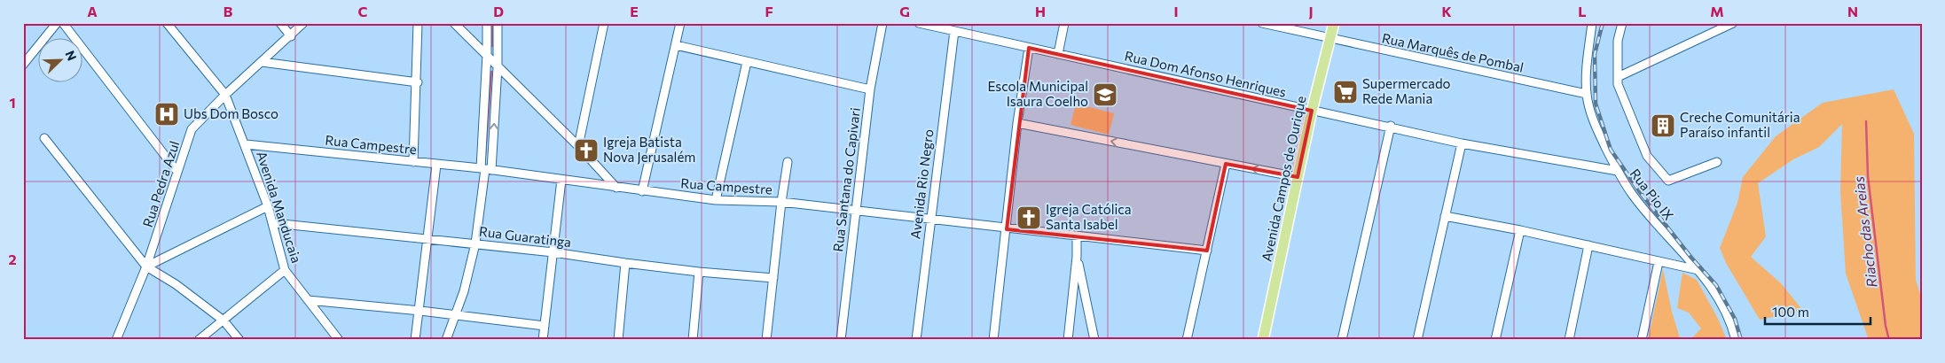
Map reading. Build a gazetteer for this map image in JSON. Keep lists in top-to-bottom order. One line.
{"streets":{"main road":["Avenida Campos de Ourique"],"street":["Rua Marquês de Pombal","Rua Dom Afonso Henriques","Rua Campestre","Rua Santana do Capivari","Rua Pedra Azul","Avenida Rio Negro","Rua Pio IX","Avenida Manducaia","Rua Guaratinga"]},"crossings":[["Rua Marquês de Pombal","Avenida Campos de Ourique"],["Rua Marquês de Pombal","Rua Pio IX"],["Rua Dom Afonso Henriques","Avenida Campos de Ourique"],["Rua Dom Afonso Henriques","Avenida Rio Negro"],["Rua Dom Afonso Henriques","Rua Pio IX"],["Rua Campestre","Rua Santana do Capivari"],["Rua Campestre","Avenida Rio Negro"],["Rua Campestre","Avenida Manducaia"],["Rua Pedra Azul","Avenida Manducaia"],["Avenida Manducaia","Rua Guaratinga"]],"water":["Riacho das Areias"],"places":{"supermarket":["Supermercado Rede Mania"],"school or university":["Escola Municipal Isaura Coelho"],"hospital":["Ubs Dom Bosco"],"building":["Creche Comunitária Paraíso infantil"],"church":["Igreja Batista Nova Jerusalém","Igreja Católica Santa Isabel"]},"scale_bar":"100 m","north":"top right","grid":{"columns":["A","B","C","D","E","F","G","H","I","J","K","L","M","N"],"rows":["1","2"]}}
